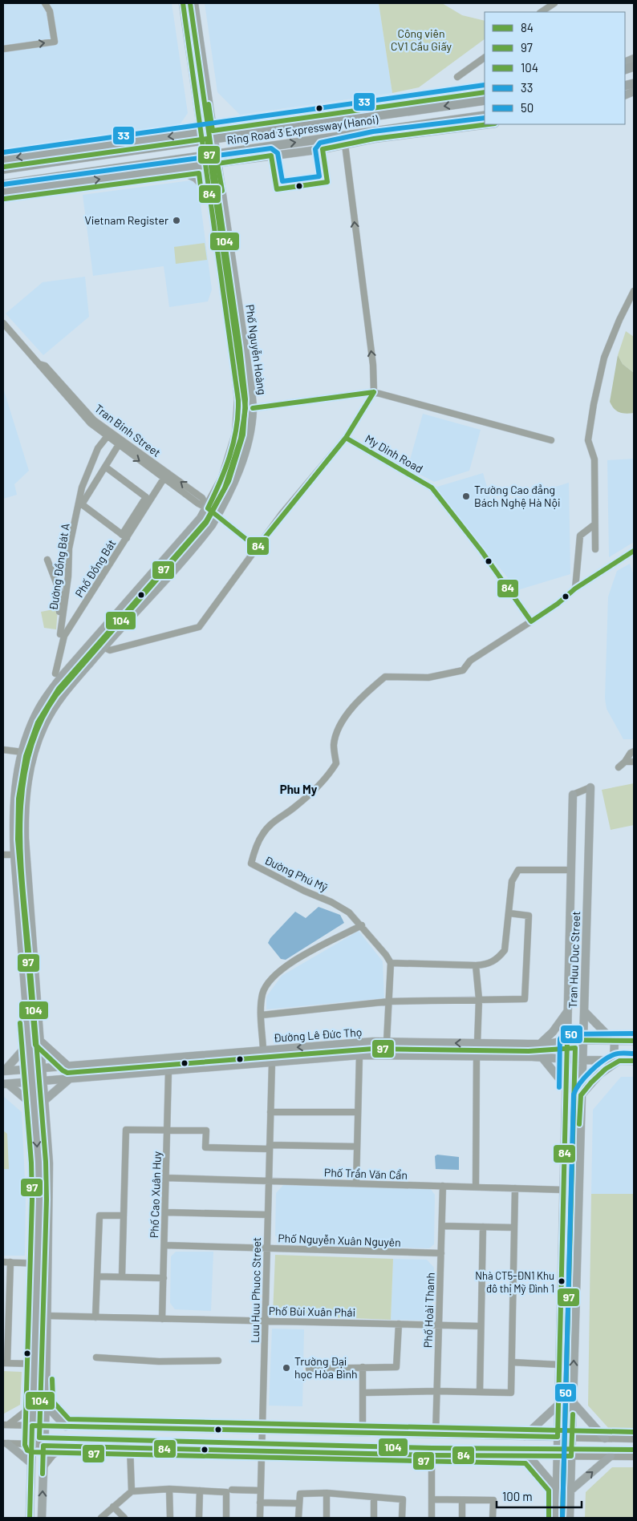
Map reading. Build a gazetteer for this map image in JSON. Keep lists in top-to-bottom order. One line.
{"streets":{"highway":["Ring Road 3 Expressway (Hanoi)"],"main road":["Phố Nguyễn Hoàng","Tran Huu Duc Street","Đường Lê Đức Thọ"],"street":["Tran Binh Street","My Dinh Road","Đường Đồng Bát A","Phố Đồng Bát","Đường Phú Mỹ","Phố Trần Văn Cẩn","Phố Cao Xuân Huy","Phố Nguyễn Xuân Nguyên","Luu Huu Phuoc Street","Phố Hoài Thanh","Phố Bùi Xuân Phái"]},"crossings":[["Phố Nguyễn Hoàng","Tran Binh Street"],["Phố Nguyễn Hoàng","Đường Lê Đức Thọ"],["Phố Nguyễn Hoàng","Phố Bùi Xuân Phái"],["Tran Binh Street","Đường Đồng Bát A"],["Tran Binh Street","Phố Đồng Bát"],["My Dinh Road","Đường Phú Mỹ"],["Tran Huu Duc Street","Đường Lê Đức Thọ"],["Tran Huu Duc Street","Phố Trần Văn Cẩn"],["Đường Lê Đức Thọ","Phố Cao Xuân Huy"],["Đường Lê Đức Thọ","Luu Huu Phuoc Street"],["Phố Trần Văn Cẩn","Phố Cao Xuân Huy"],["Phố Trần Văn Cẩn","Luu Huu Phuoc Street"],["Phố Trần Văn Cẩn","Phố Hoài Thanh"],["Phố Cao Xuân Huy","Phố Nguyễn Xuân Nguyên"],["Phố Cao Xuân Huy","Phố Bùi Xuân Phái"],["Phố Nguyễn Xuân Nguyên","Luu Huu Phuoc Street"],["Phố Nguyễn Xuân Nguyên","Phố Hoài Thanh"],["Luu Huu Phuoc Street","Phố Bùi Xuân Phái"],["Phố Hoài Thanh","Phố Bùi Xuân Phái"]],"districts":["Phu My"],"parks":["Công viên CV1 Cầu Giấy"],"places":["Vietnam Register","Trường Cao đẳng Bách Nghệ Hà Nội","Nhà CT5-ĐN1 Khu đô thị Mỹ Đình 1","Trường Đại học Hòa Bình"],"lines":["transit line 84","transit line 104","transit line 33","transit line 97","transit line 50"],"legend":["84","97","104","33","50"],"scale_bar":"100 m"}
